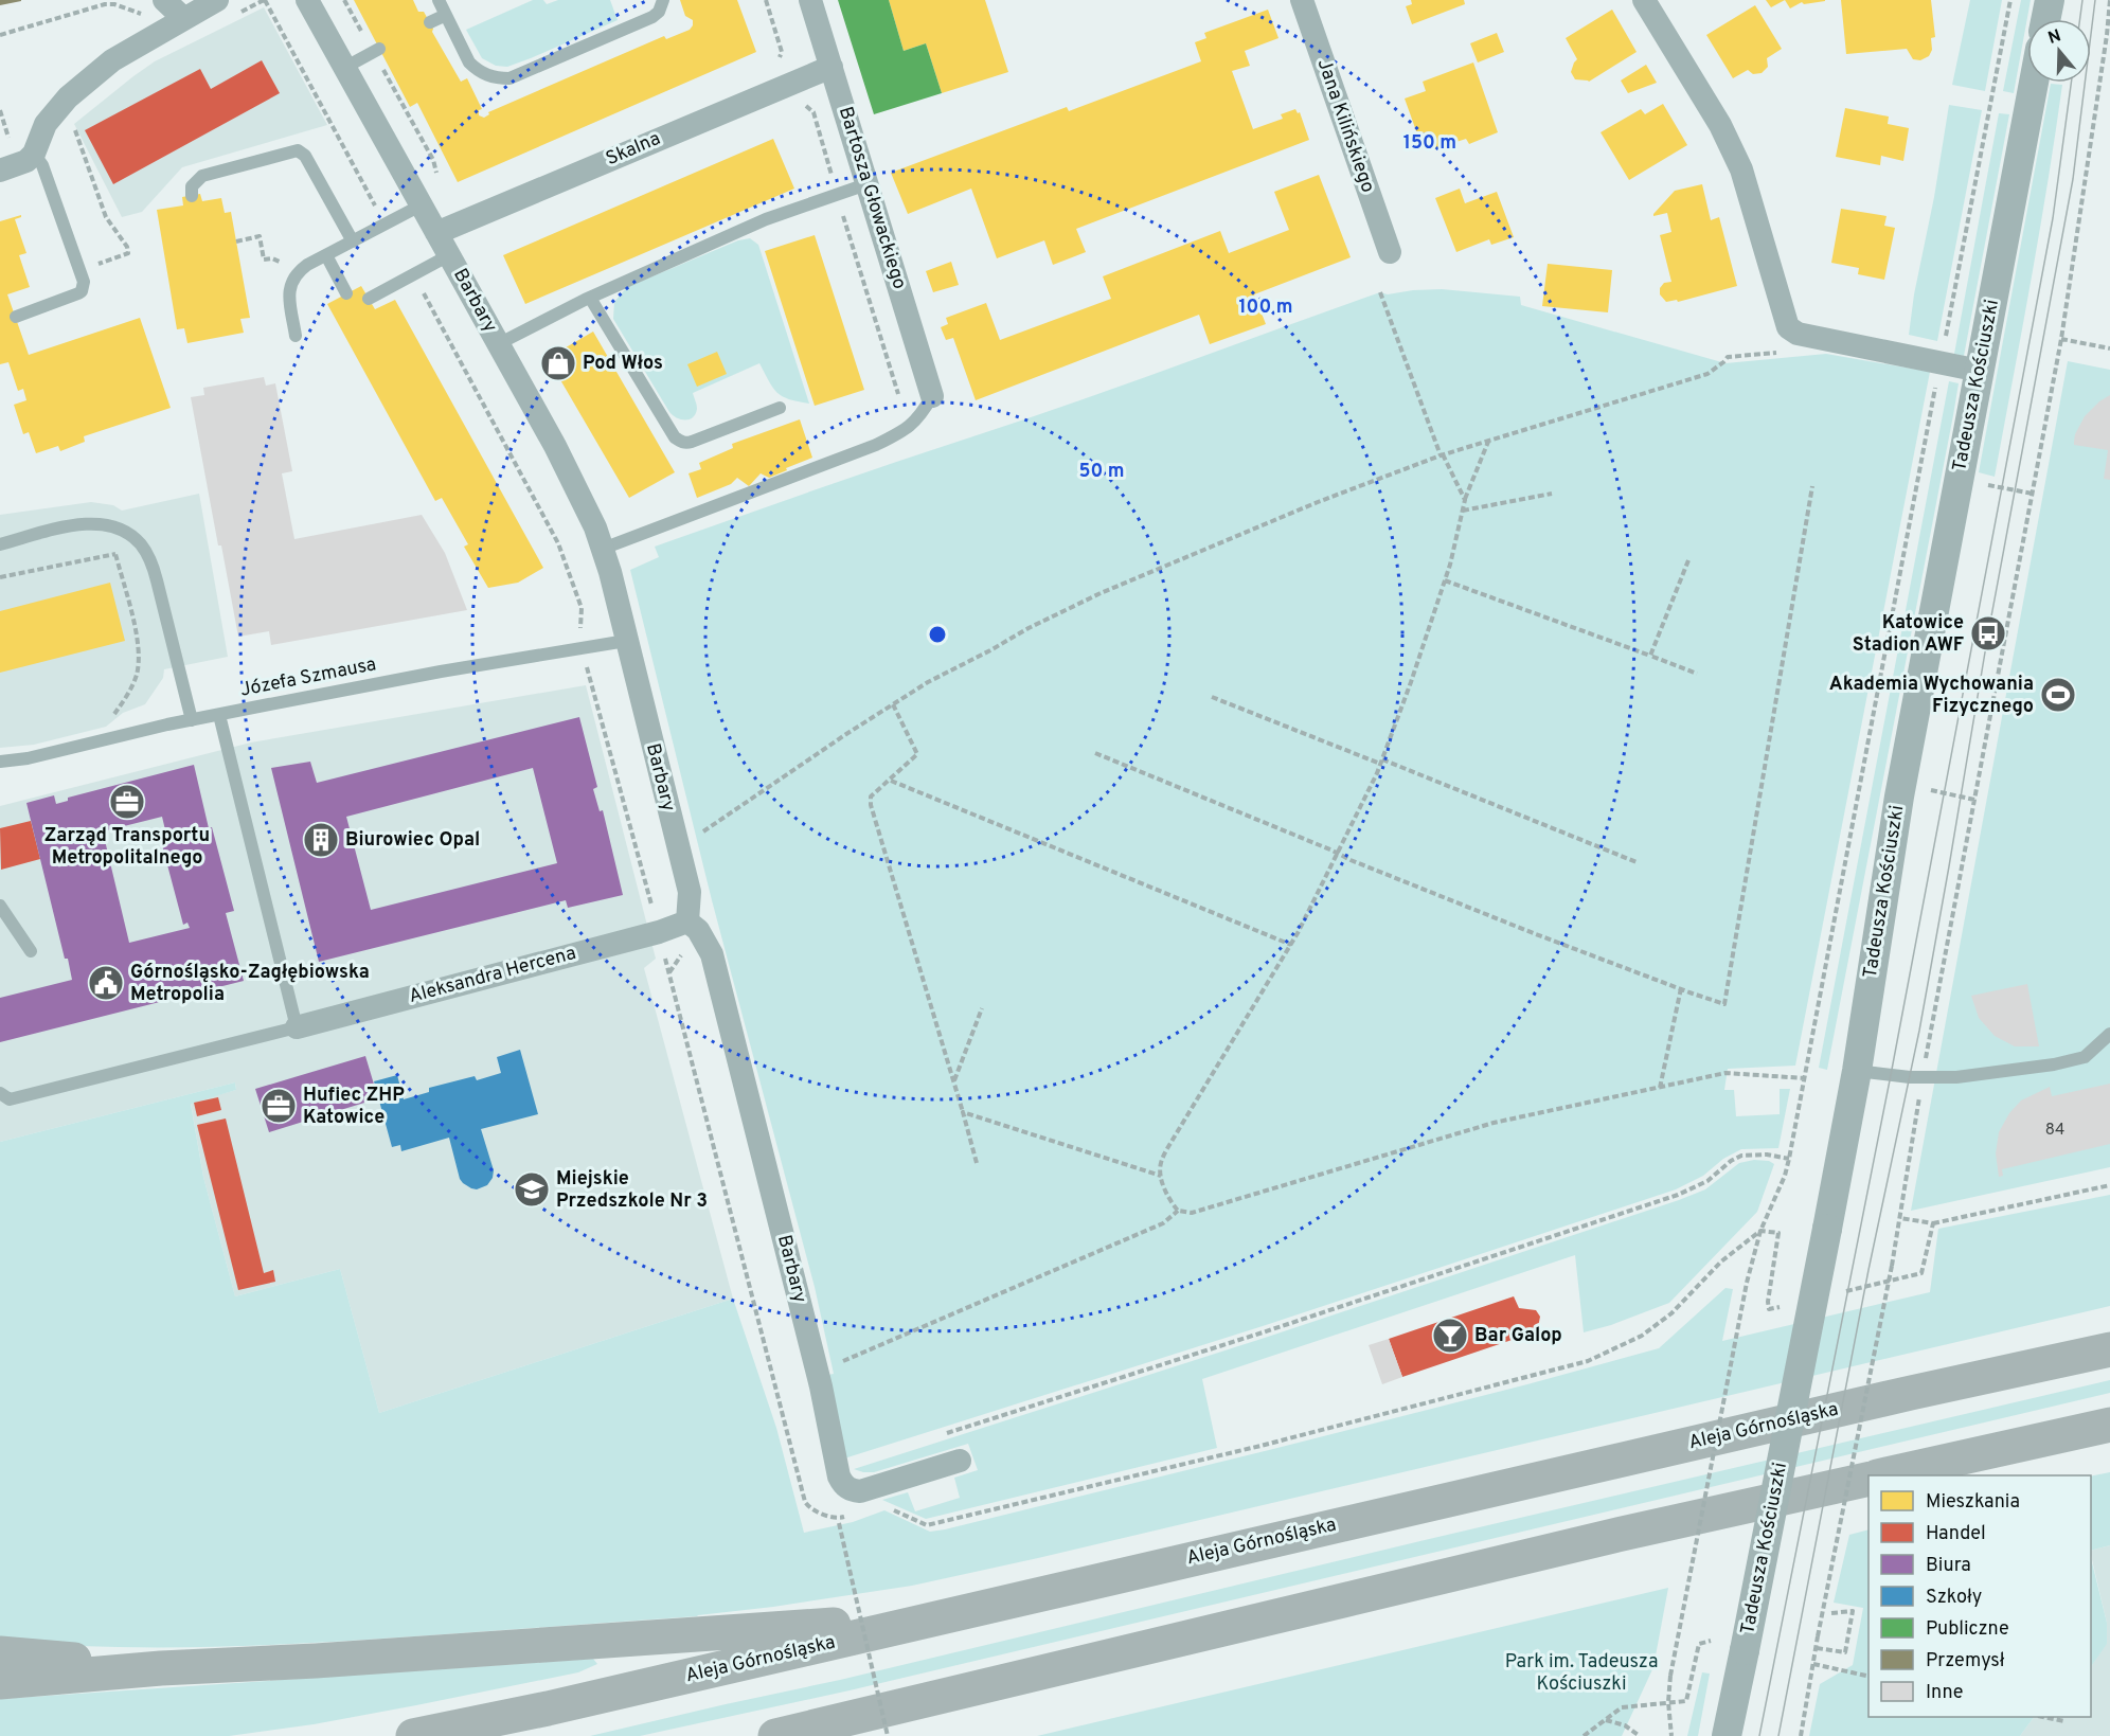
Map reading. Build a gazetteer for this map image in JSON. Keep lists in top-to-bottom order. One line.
{"streets":{"highway":["Aleja Górnośląska"],"street":["Jana Kilińskiego","Skalna","Bartosza Głowackiego","Barbary","Tadeusza Kościuszki","Aleksandra Hercena"],"lane":["Józefa Szmausa"]},"crossings":[["Skalna","Bartosza Głowackiego"],["Skalna","Barbary"],["Barbary","Józefa Szmausa"],["Barbary","Aleksandra Hercena"]],"parks":["Park im. Tadeusza Kościuszki"],"places":{"shop":["Pod Włos"],"bus stop":["Katowice Stadion AWF"],"sports":["Akademia Wychowania Fizycznego"],"office":["Zarząd Transportu Metropolitalnego","Hufiec ZHP Katowice"],"building":["Biurowiec Opal"],"public building":["Górnośląsko-Zagłębiowska Metropolia"],"school or university":["Miejskie Przedszkole Nr 3"],"bar":["Bar Galop"]},"house_numbers":["84"],"legend":["Mieszkania","Handel","Biura","Szkoły","Publiczne","Przemysł","Inne"],"north":"top","rings":["150 m","100 m","50 m"]}
